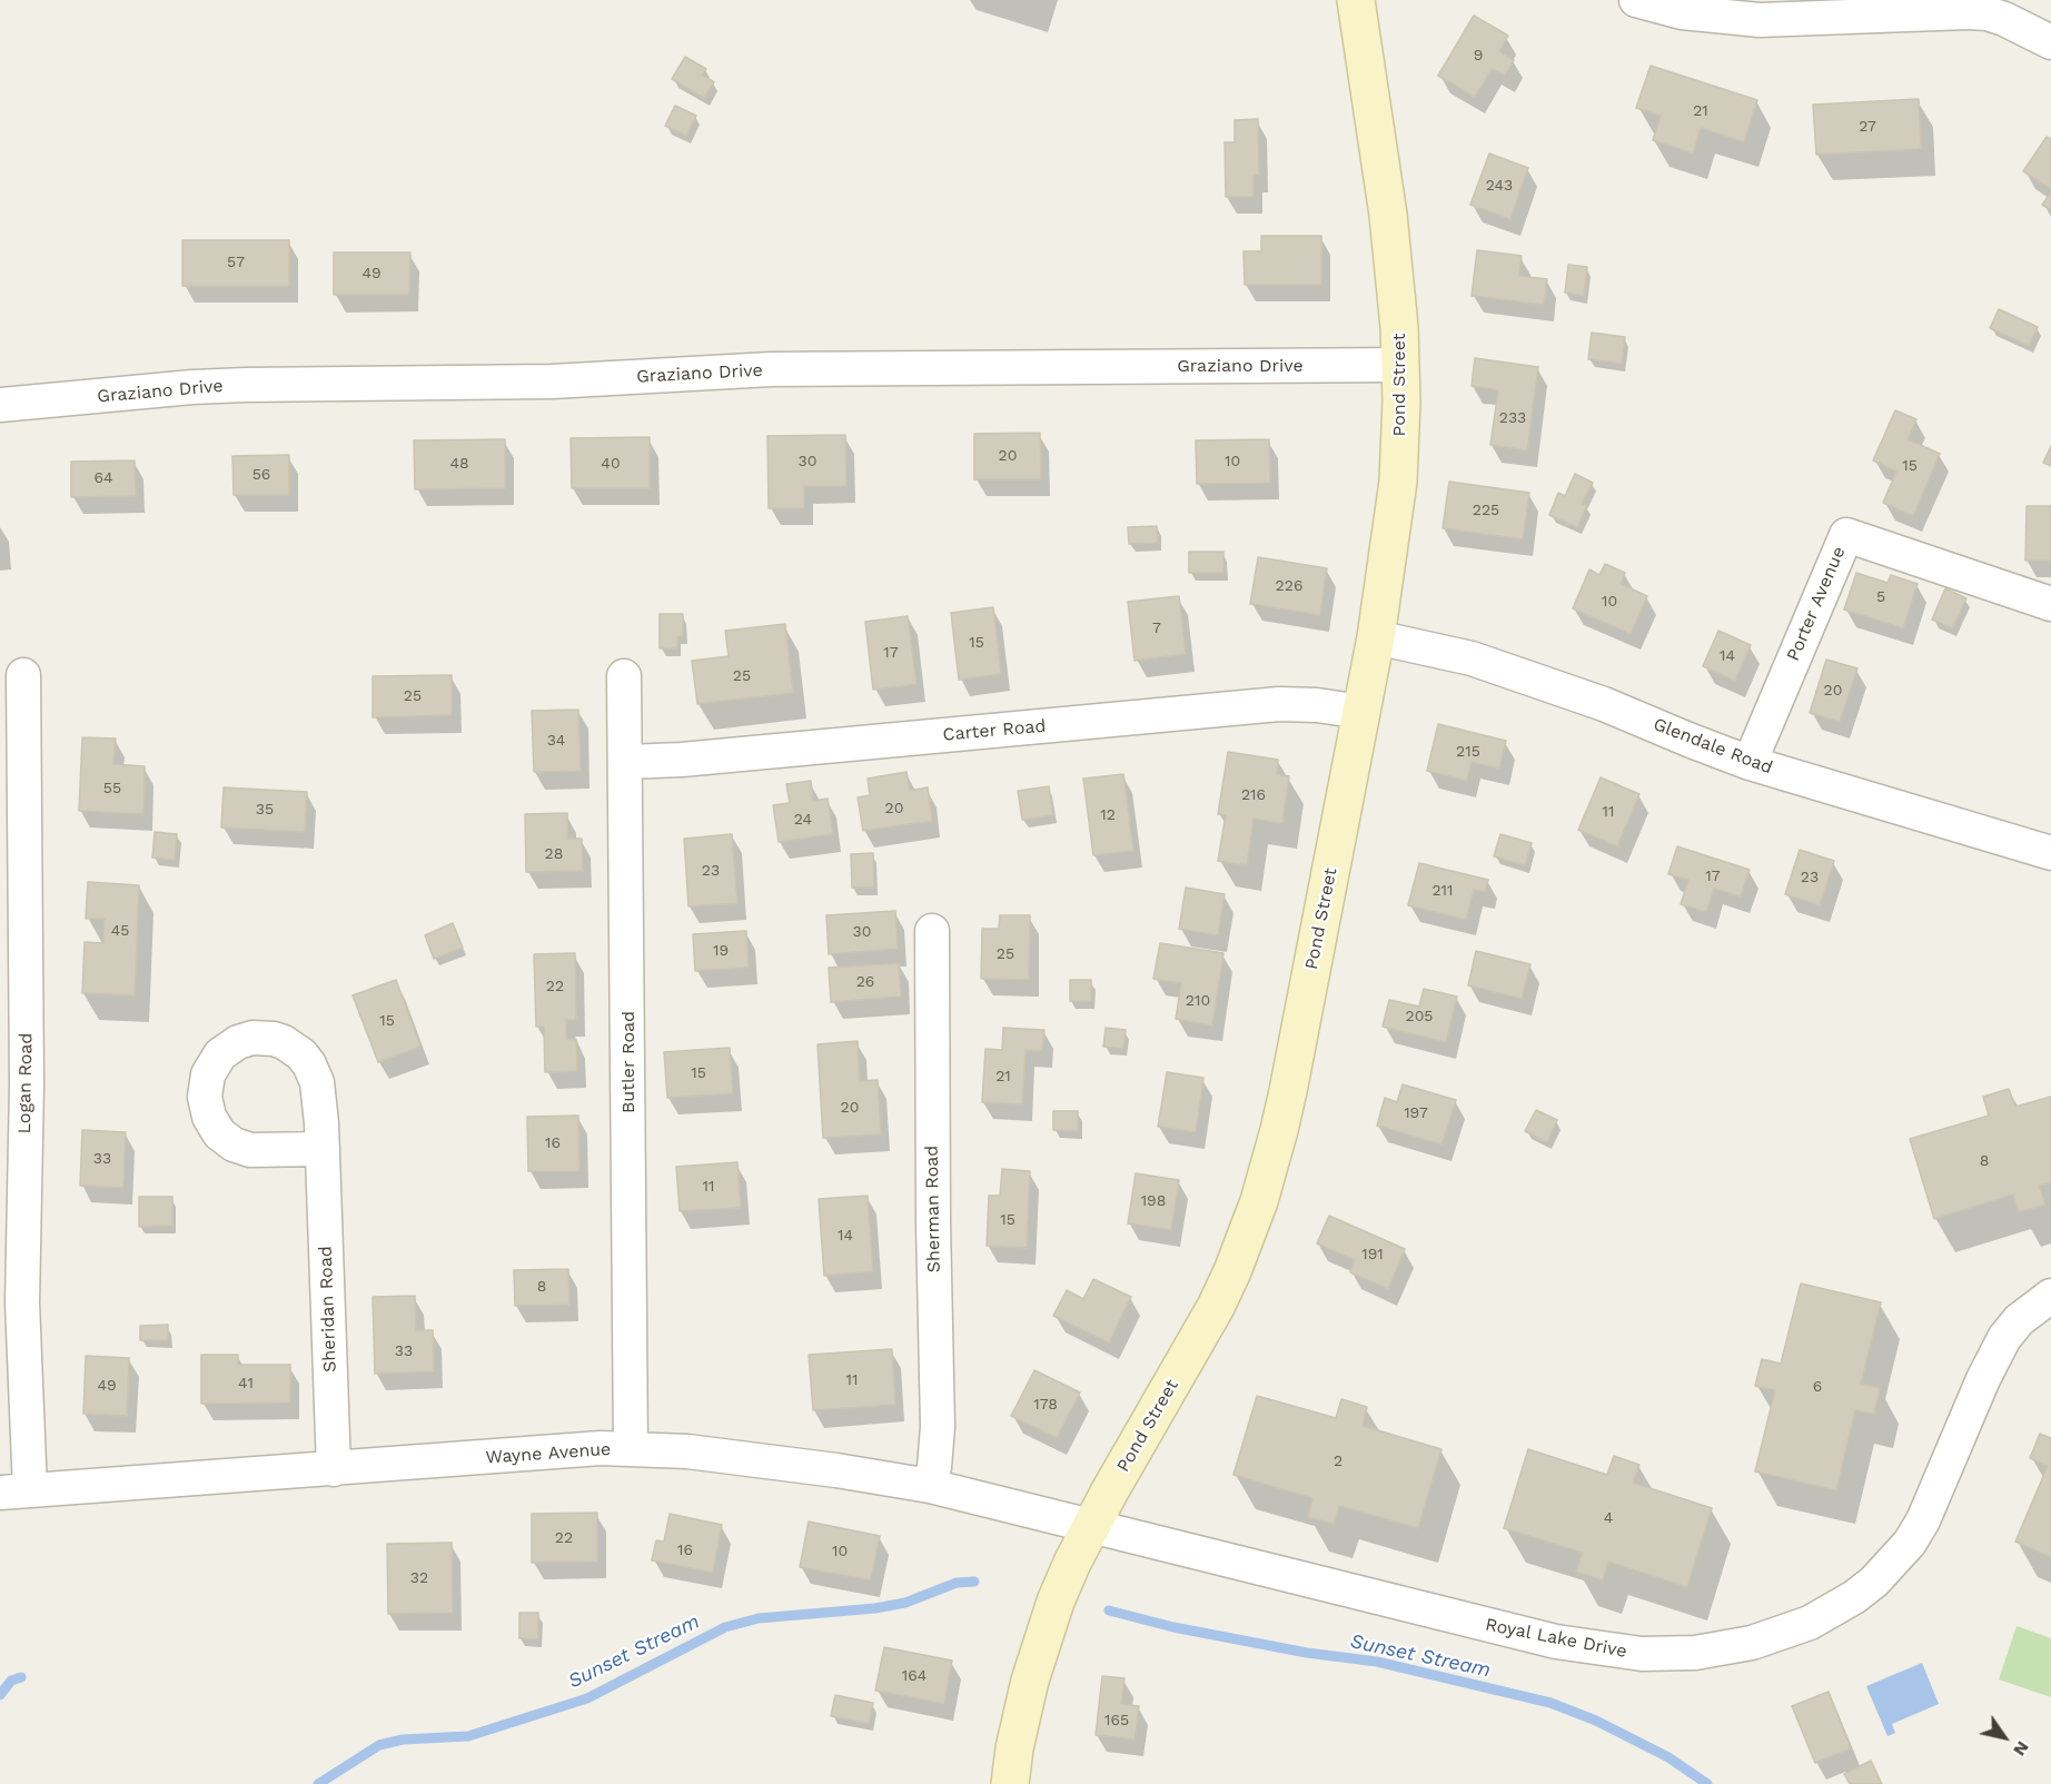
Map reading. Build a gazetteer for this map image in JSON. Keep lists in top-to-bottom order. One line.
{"streets":{"main road":["Pond Street"],"street":["Graziano Drive","Porter Avenue","Carter Road","Glendale Road","Butler Road","Logan Road","Sherman Road","Sheridan Road","Wayne Avenue","Royal Lake Drive"]},"crossings":[["Graziano Drive","Pond Street"],["Pond Street","Carter Road"],["Pond Street","Glendale Road"],["Pond Street","Wayne Avenue"],["Pond Street","Royal Lake Drive"],["Porter Avenue","Glendale Road"],["Carter Road","Butler Road"],["Butler Road","Wayne Avenue"],["Logan Road","Wayne Avenue"],["Sherman Road","Wayne Avenue"],["Sheridan Road","Wayne Avenue"],["Wayne Avenue","Royal Lake Drive"]],"water":["Sunset Stream"],"house_numbers":["9","21","27","243","57","49","233","20","30","10","48","40","15","56","64","225","226","5","10","7","15","17","14","25","20","25","34","215","55","216","20","35","11","12","24","28","23","17","23","211","45","30","19","25","26","22","210","205","15","15","21","20","197","16","33","8","11","198","15","14","191","8","33","11","41","49","6","178","2","4","22","16","10","32","164","165"],"north":"bottom right"}
